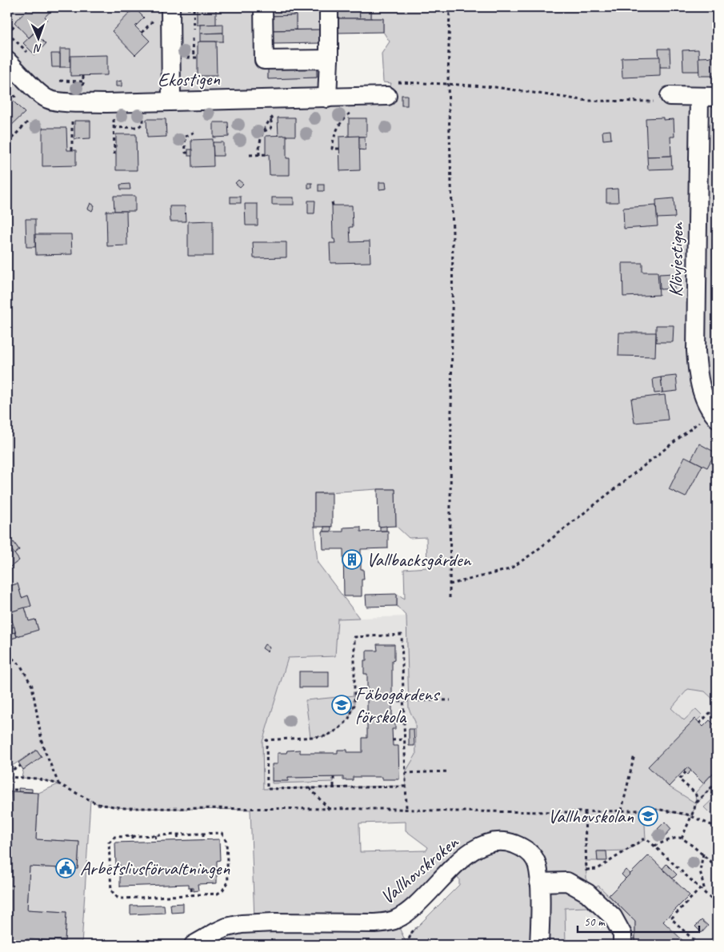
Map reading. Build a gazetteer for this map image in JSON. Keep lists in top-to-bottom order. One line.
{"streets":{"street":["Ekostigen","Klövjestigen","Vallhovskroken"]},"places":{"building":["Vallbacksgården"],"school or university":["Fäbogårdens förskola","Vallhovskolan"],"public building":["Arbetslivsförvaltningen"]},"scale_bar":"50 m","north":"bottom"}
